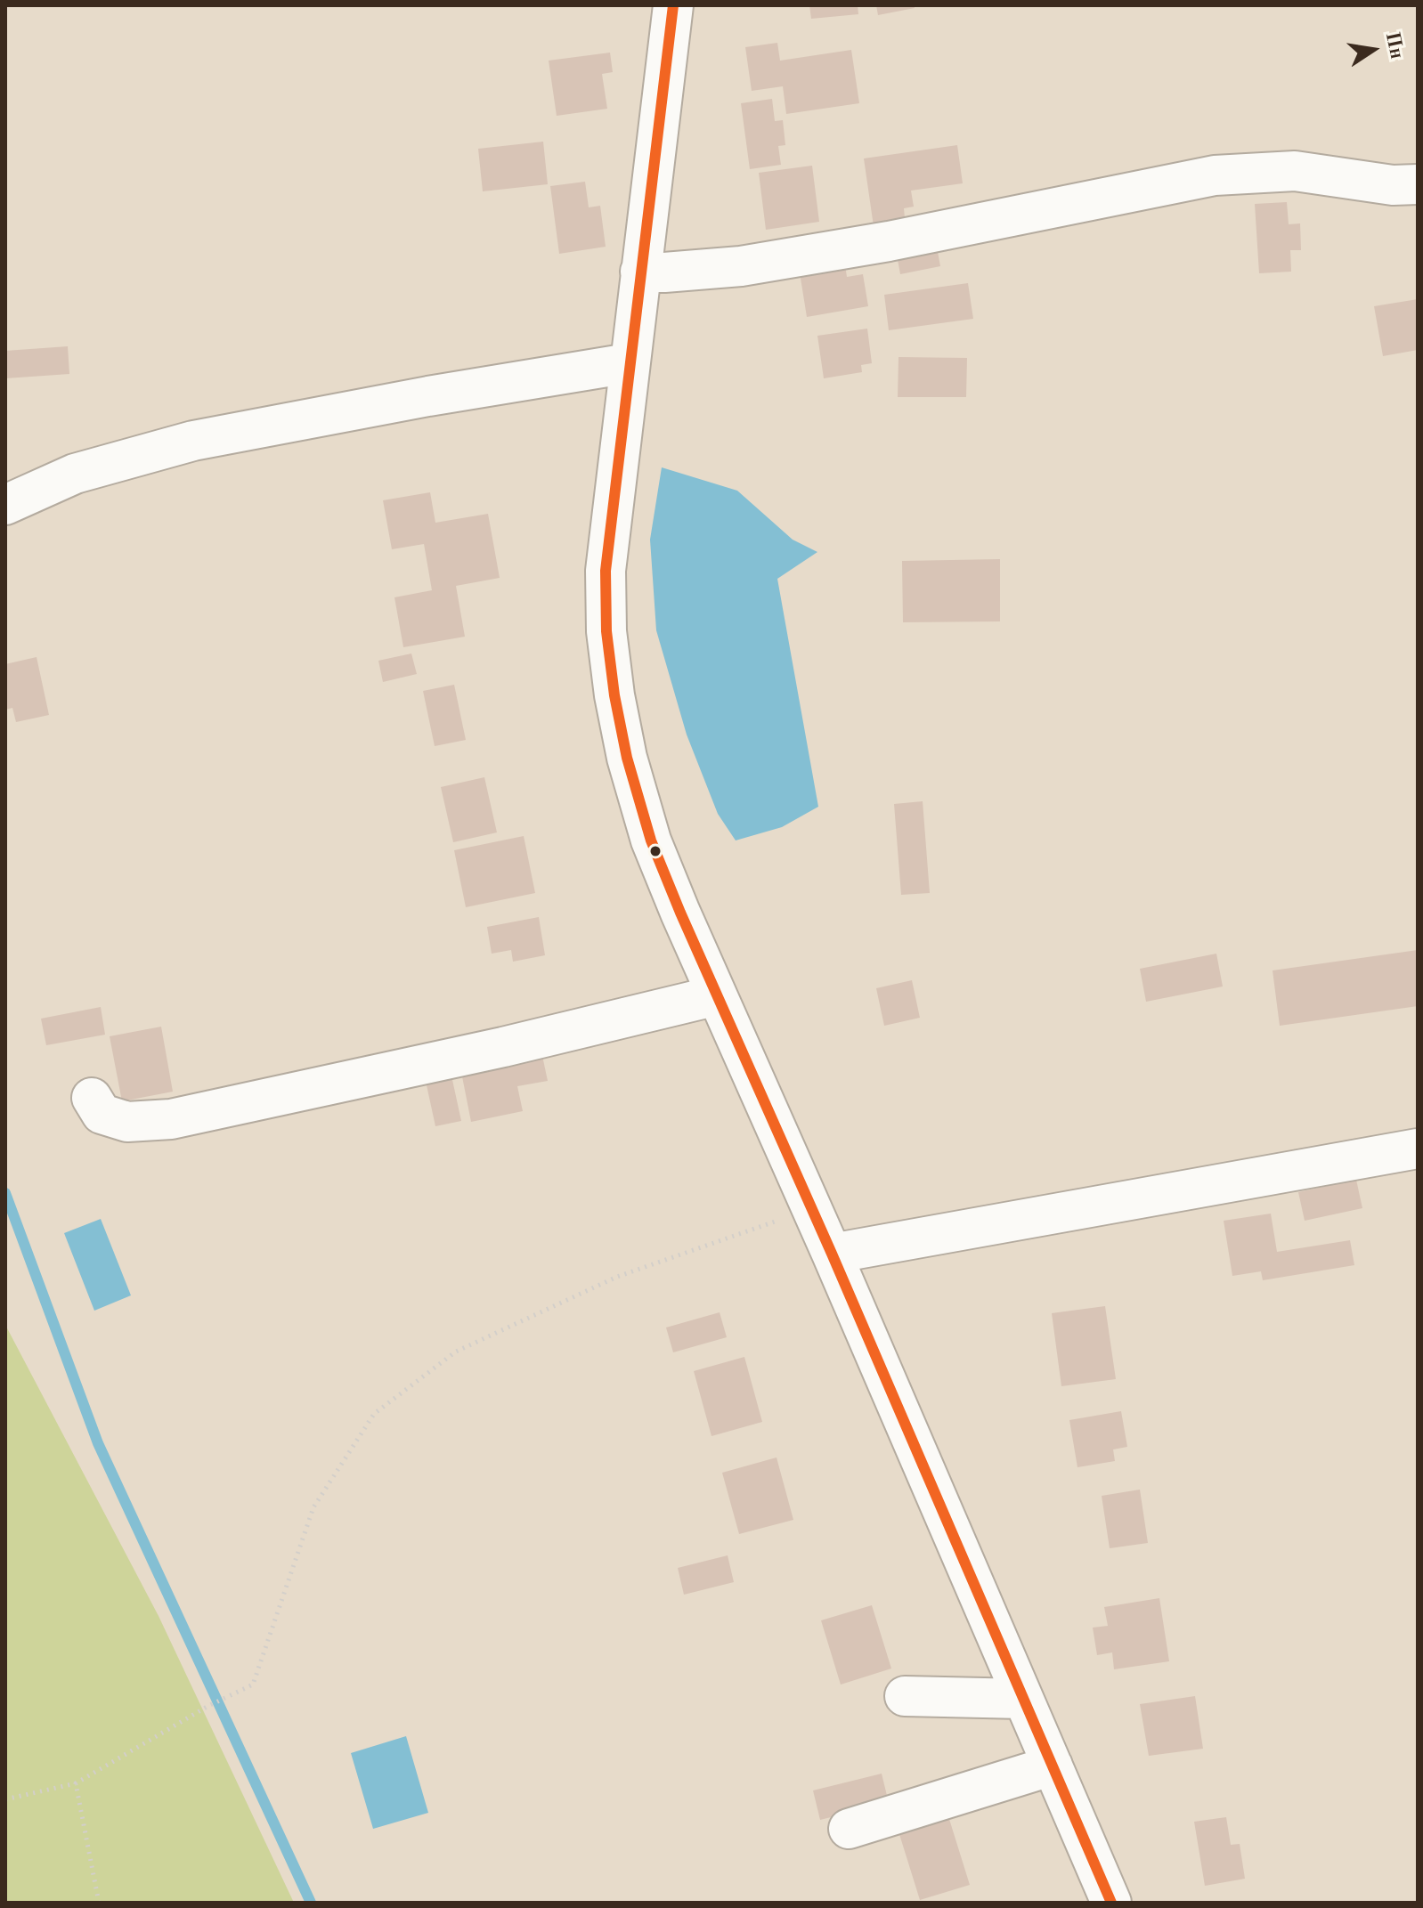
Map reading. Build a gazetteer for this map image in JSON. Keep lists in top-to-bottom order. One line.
{"north":"right"}
